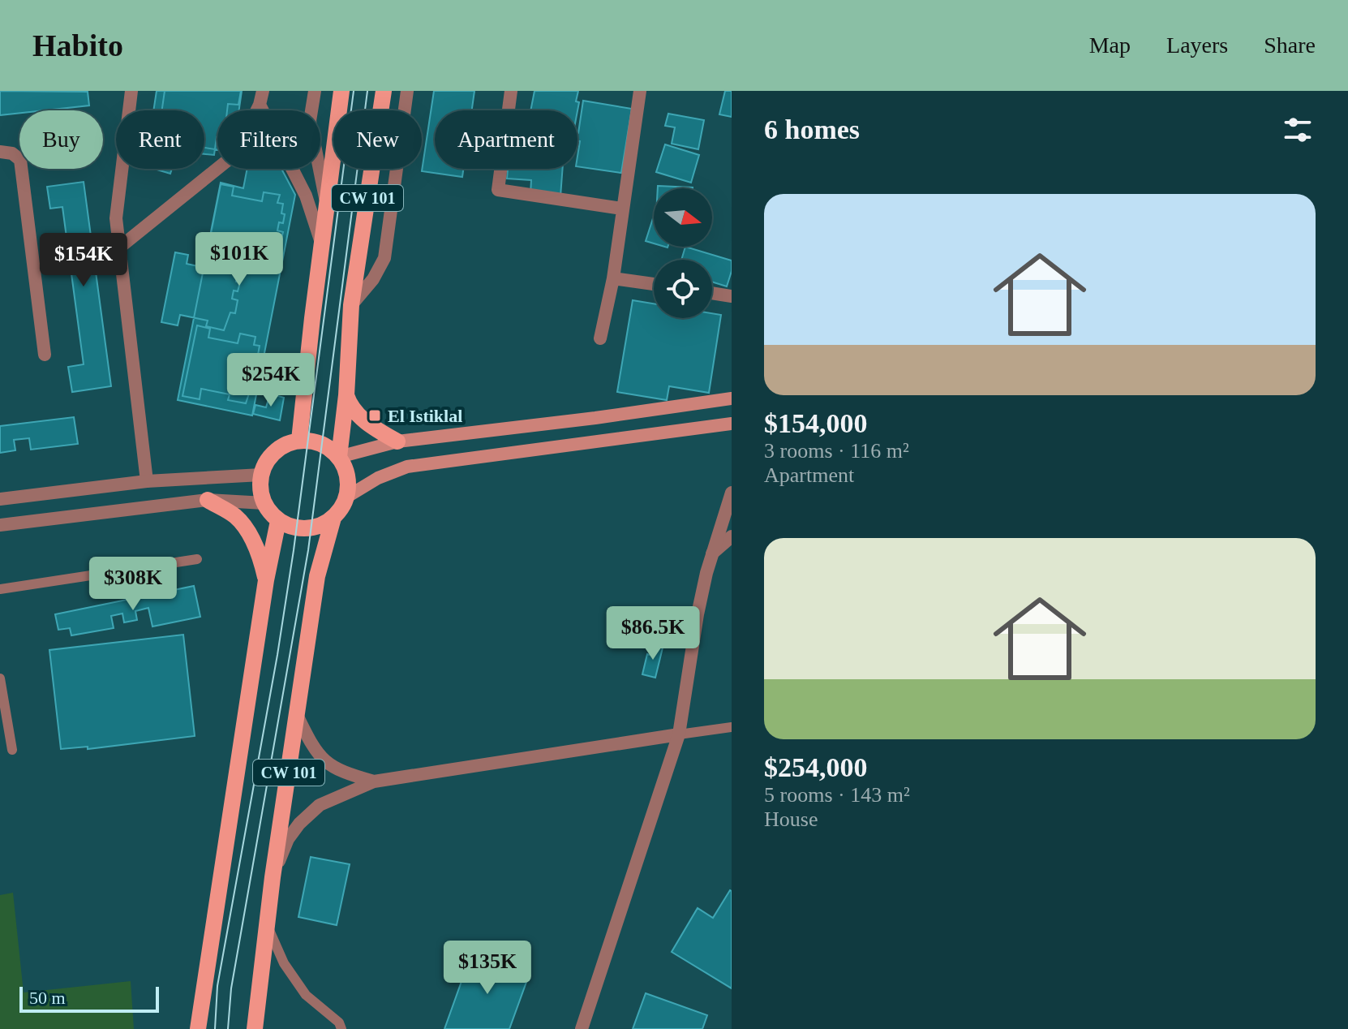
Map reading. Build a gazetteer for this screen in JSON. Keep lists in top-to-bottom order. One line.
{"streets":{"main road":["CW 101"]},"places":{"transit":["El Istiklal"]},"scale_bar":"50 m","north":"right","page":{"header":"Habito","nav":["Map","Layers","Share"],"heading":"6 homes","chip":["Buy","Rent","Filters","New","Apartment"],"list":[{"name":"$154,000","note":"3 rooms · 116 m² · Apartment"},{"name":"$254,000","note":"5 rooms · 143 m² · House"}],"price":["$101K","$154K","$254K","$308K","$86.5K","$135K"],"scale":"50 m"}}
